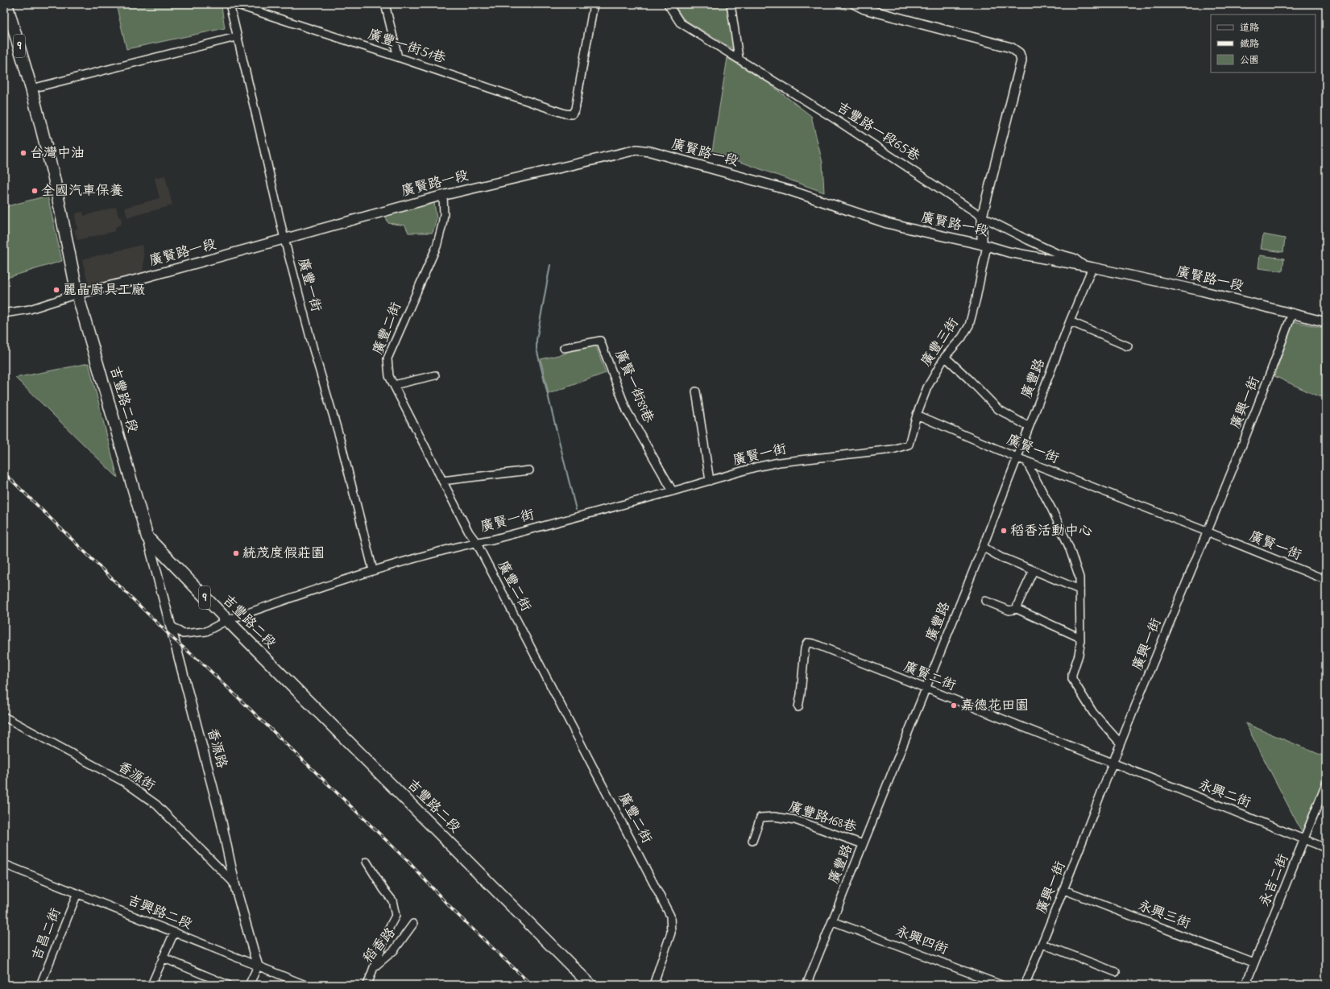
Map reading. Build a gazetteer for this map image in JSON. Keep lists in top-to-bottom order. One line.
{"streets":{"main road":["9","吉豐路二段"],"street":["廣豐一街51巷","吉豐路一段65巷","廣賢路一段","廣豐一街","廣豐二街","廣豐三街","廣豐路","廣賢一街89巷","廣興一街","廣賢一街","廣賢二街","香源路","香源街","永興二街","廣豐路168巷","永吉二街","吉興路二段","永興三街","吉昌二街","永興四街","稻香路"]},"crossings":[["9","吉豐路二段"],["吉豐路一段65巷","廣賢路一段"],["吉豐路一段65巷","廣豐三街"],["吉豐路一段65巷","廣豐路"],["廣賢路一段","廣豐一街"],["廣賢路一段","廣豐二街"],["廣賢路一段","廣豐三街"],["廣賢路一段","廣豐路"],["廣賢路一段","吉豐路二段"],["廣賢路一段","廣興一街"],["廣豐一街","廣賢一街"],["廣豐二街","廣賢一街"],["廣豐三街","廣賢一街"],["廣豐路","廣賢一街"],["廣豐路","廣賢二街"],["廣豐路","廣豐路168巷"],["廣豐路","永興四街"],["廣賢一街89巷","廣賢一街"],["吉豐路二段","廣賢一街"],["吉豐路二段","香源路"],["廣興一街","廣賢一街"],["廣興一街","廣賢二街"],["廣興一街","永興二街"],["廣興一街","永興三街"],["廣賢一街","香源路"],["廣賢二街","永興二街"],["香源路","香源街"],["香源路","吉興路二段"],["永興二街","永吉二街"],["永吉二街","永興三街"],["吉興路二段","吉昌二街"]],"places":["台灣中油","全國汽車保養","麗晶廚具工廠","稻香活動中心","統茂度假莊園","嘉德花田園"],"legend":["道路","鐵路","公園"]}
